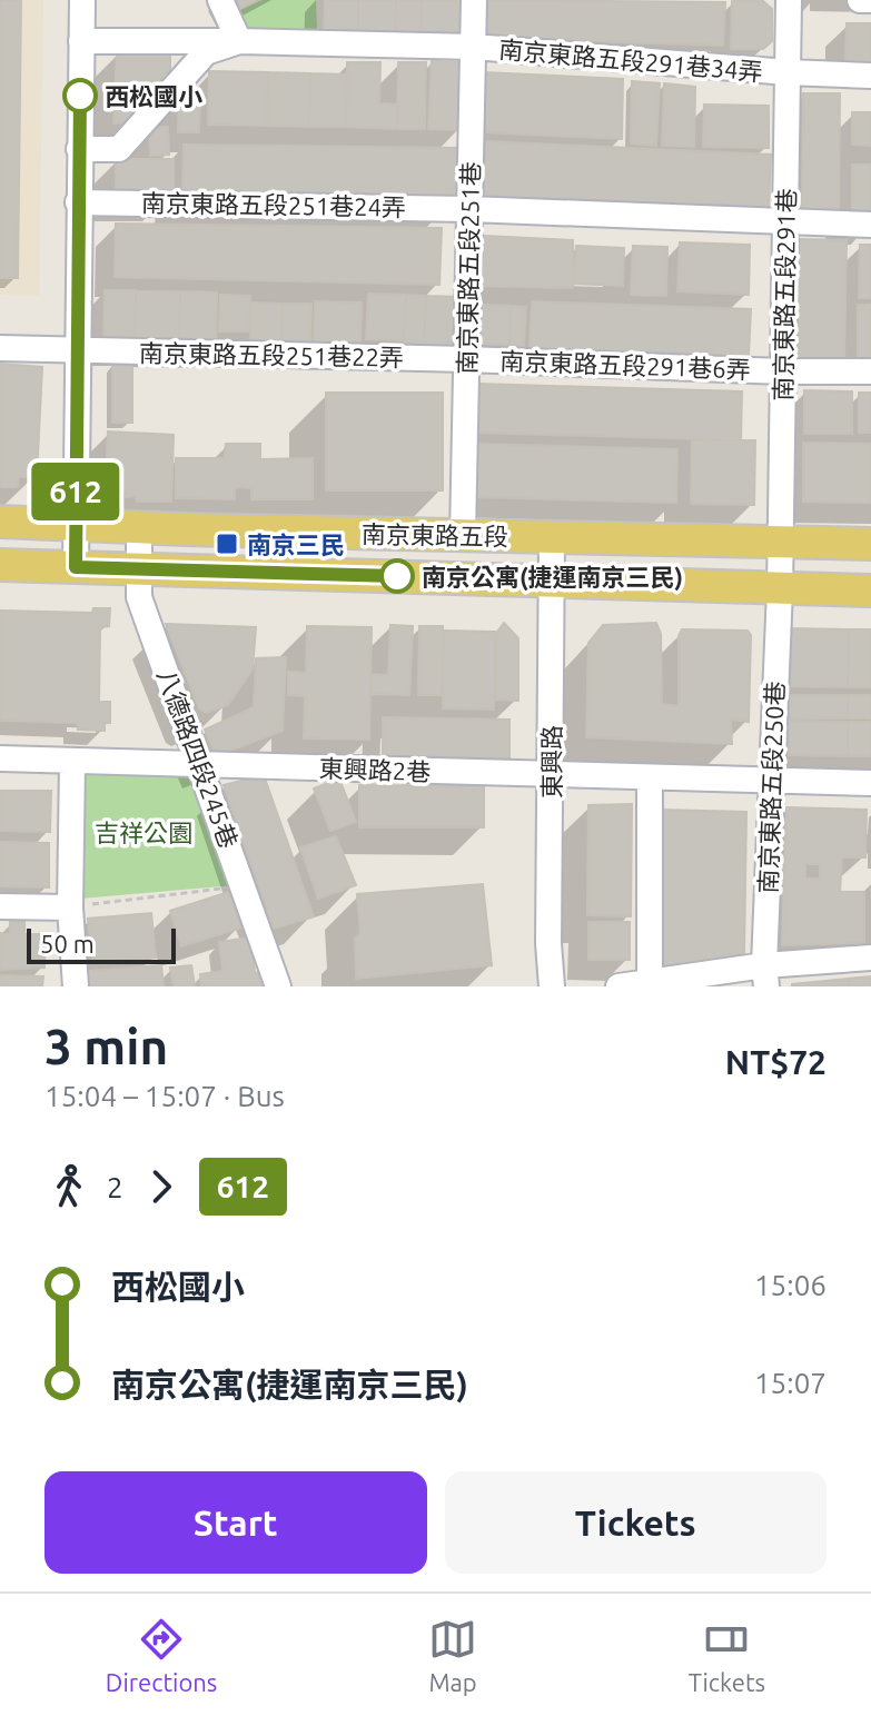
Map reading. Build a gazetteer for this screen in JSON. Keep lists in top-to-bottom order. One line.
{"streets":{"main road":["南京東路五段"],"street":["南京東路五段291巷34弄","南京東路五段251巷24弄","南京東路五段251巷","南京東路五段291巷","南京東路五段251巷22弄","南京東路五段291巷6弄","八德路四段245巷","東興路","東興路2巷","南京東路五段250巷"]},"crossings":[["南京東路五段291巷34弄","南京東路五段251巷"],["南京東路五段291巷34弄","南京東路五段291巷"],["南京東路五段251巷24弄","南京東路五段251巷"],["南京東路五段251巷24弄","南京東路五段291巷"],["南京東路五段251巷","南京東路五段251巷22弄"],["南京東路五段251巷","南京東路五段291巷6弄"],["南京東路五段251巷","南京東路五段"],["南京東路五段291巷","南京東路五段291巷6弄"],["南京東路五段291巷","南京東路五段"],["南京東路五段291巷","南京東路五段250巷"],["南京東路五段251巷22弄","南京東路五段291巷6弄"],["南京東路五段","八德路四段245巷"],["南京東路五段","東興路"],["南京東路五段","南京東路五段250巷"],["八德路四段245巷","東興路2巷"],["東興路","東興路2巷"],["東興路2巷","南京東路五段250巷"]],"parks":["吉祥公園"],"places":{"other":["西松國小","南京公寓(捷運南京三民)"],"transit":["南京三民"]},"lines":["bus line 612"],"scale_bar":"50 m","page":{"on_map":"612","scale":"50 m","heading":["3 min","15:04 – 15:07 · Bus","NT$72"],"legs":["2","612"],"list":[{"name":"西松國小","value":"15:06"},{"name":"南京公寓(捷運南京三民)","value":"15:07"}],"buttons":["Start","Tickets"],"tabs":["Directions","Map","Tickets"]}}
